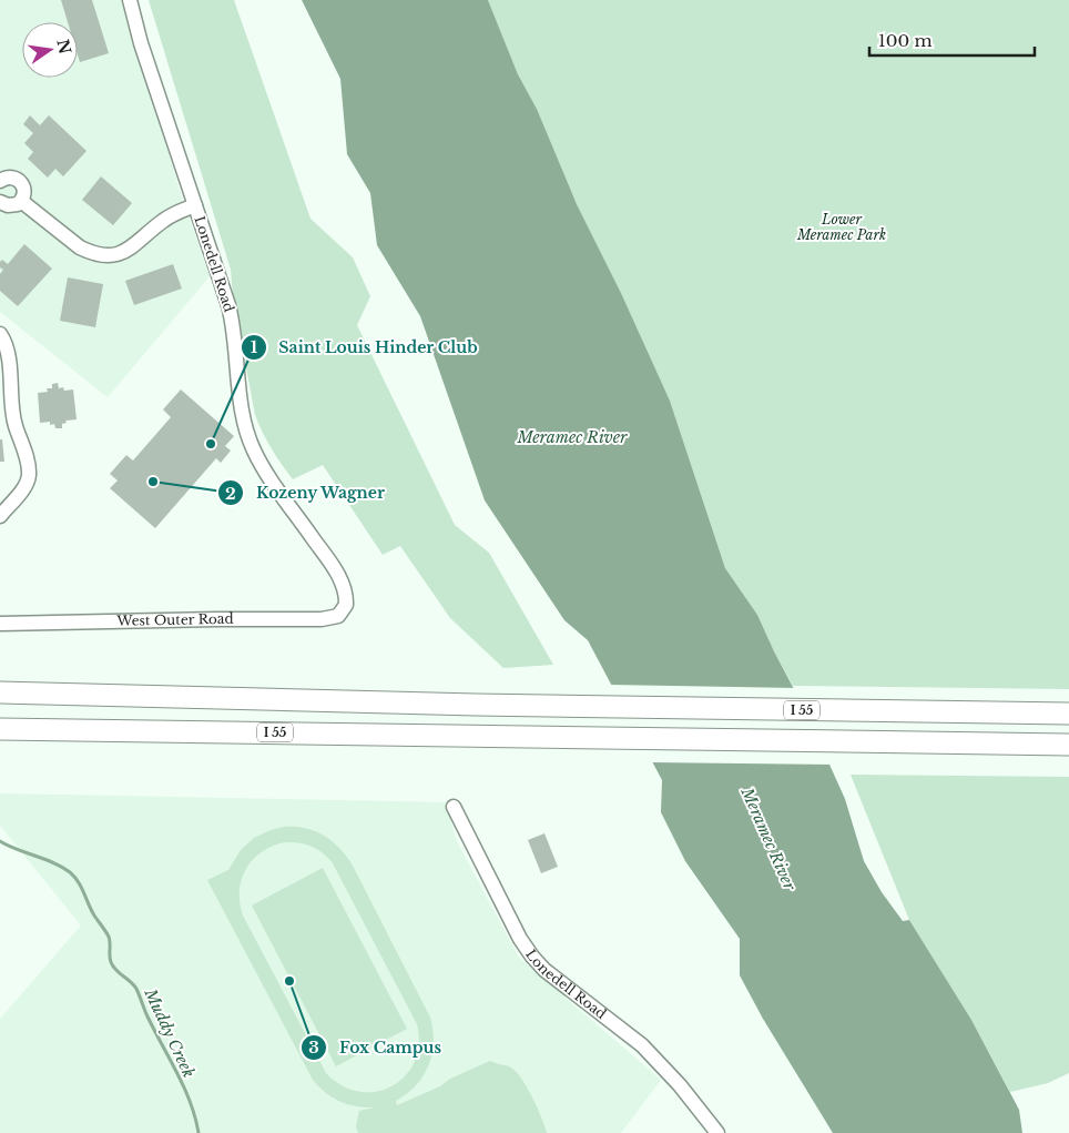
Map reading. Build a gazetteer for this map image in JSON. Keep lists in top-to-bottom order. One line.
{"streets":{"highway":["I 55"],"street":["Lonedell Road","West Outer Road"]},"crossings":[["Lonedell Road","West Outer Road"]],"water":["Meramec River","Muddy Creek"],"parks":["Lower Meramec Park"],"places":["Saint Louis Hinder Club","Kozeny Wagner","Fox Campus"],"scale_bar":"100 m","north":"right"}
